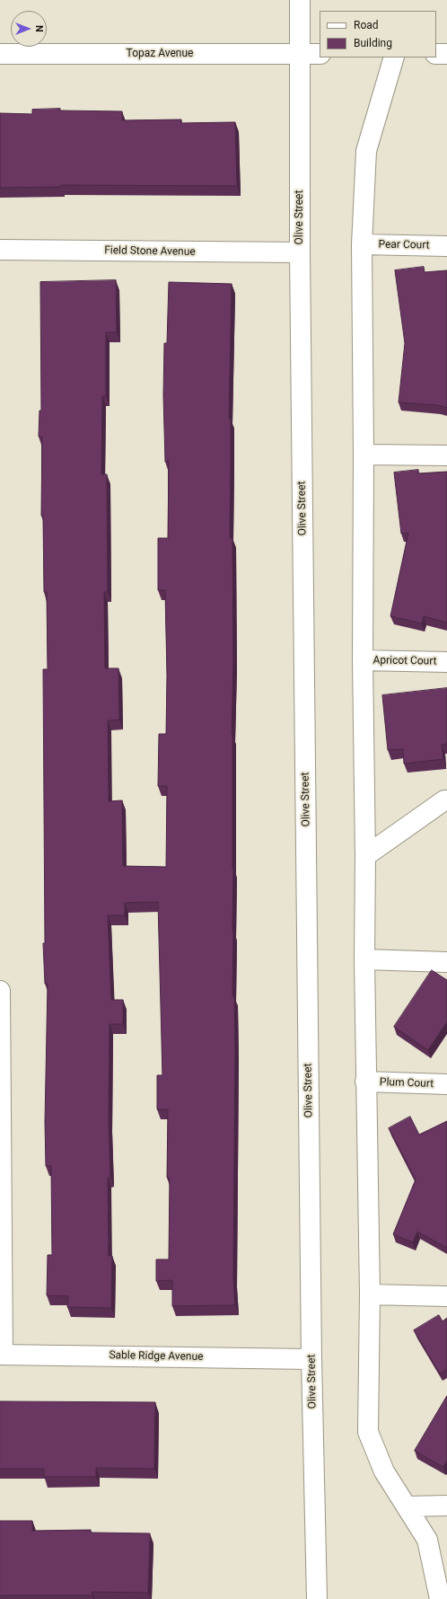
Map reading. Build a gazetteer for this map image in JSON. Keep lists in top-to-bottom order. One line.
{"streets":{"street":["Topaz Avenue","Olive Street","Pear Court","Field Stone Avenue","Apricot Court","Plum Court","Sable Ridge Avenue"]},"crossings":[["Topaz Avenue","Olive Street"],["Olive Street","Field Stone Avenue"],["Olive Street","Sable Ridge Avenue"]],"legend":["Road","Building"],"north":"right"}
